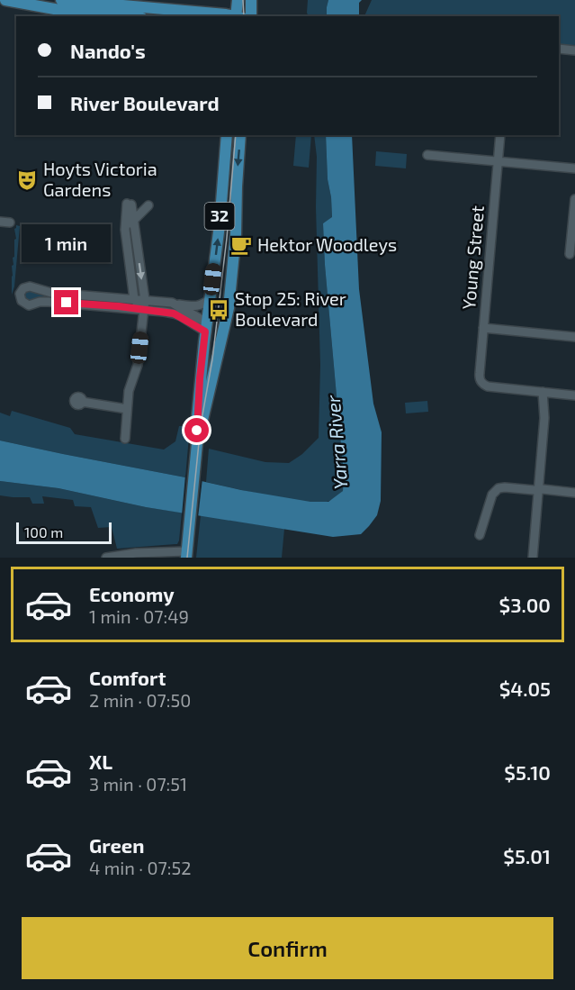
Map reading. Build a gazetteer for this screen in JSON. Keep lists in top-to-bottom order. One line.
{"streets":{"main road":["32"],"street":["Young Street"]},"water":["Yarra River"],"places":{"theatre":["Hoyts Victoria Gardens"],"cafe":["Hektor Woodleys"],"bus stop":["Stop 25: River Boulevard"]},"scale_bar":"100 m","page":{"banner":["Nando's","River Boulevard"],"bubble":"1 min","scale":"100 m","list":[{"name":"Economy","note":"1 min · 07:49","value":"$3.00"},{"name":"Comfort","note":"2 min · 07:50","value":"$4.05"},{"name":"XL","note":"3 min · 07:51","value":"$5.10"},{"name":"Green","note":"4 min · 07:52","value":"$5.01"}],"buttons":"Confirm"}}
